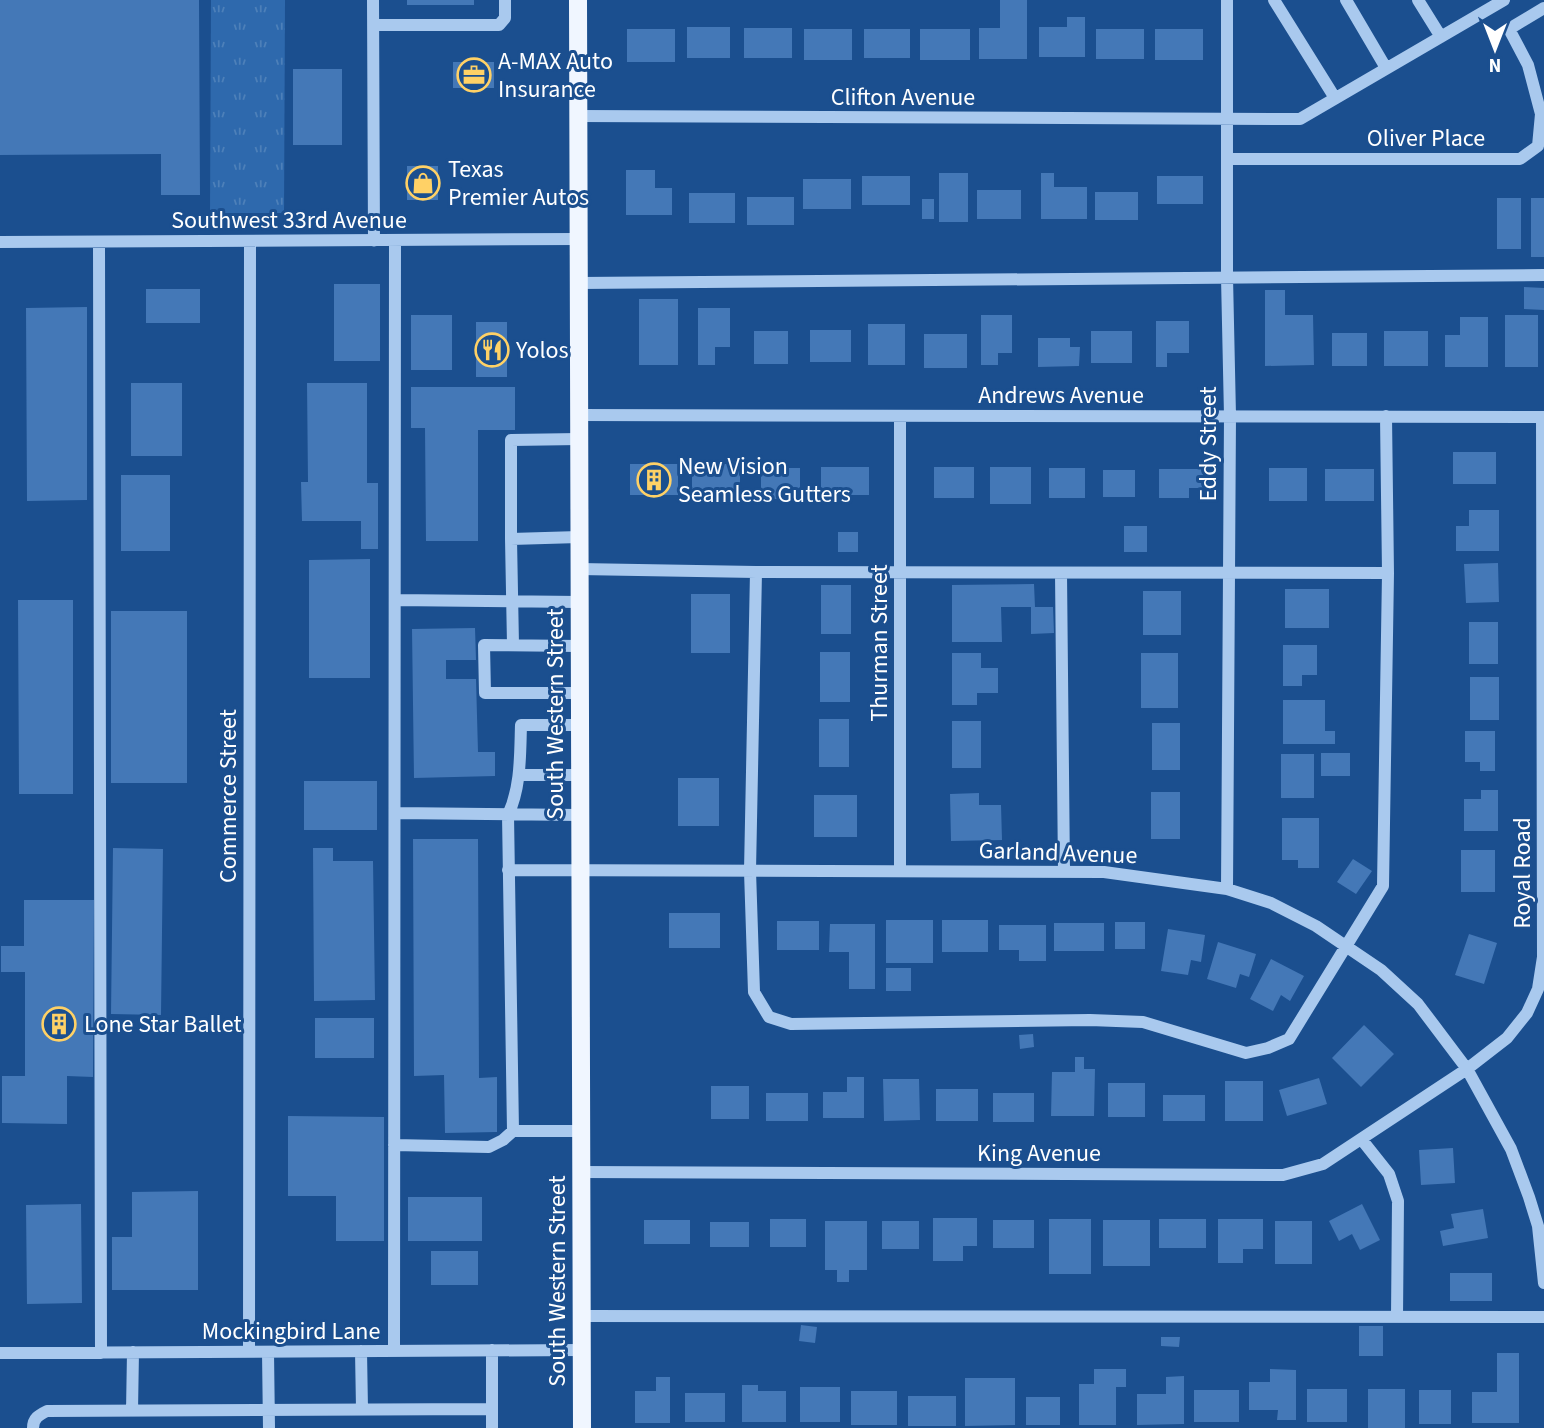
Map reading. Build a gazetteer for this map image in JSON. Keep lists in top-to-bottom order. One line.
{"streets":{"main road":["South Western Street"],"street":["Clifton Avenue","Oliver Place","Southwest 33rd Avenue","Andrews Avenue","Eddy Street","Thurman Street","Commerce Street","Garland Avenue","Royal Road","King Avenue","Mockingbird Lane"]},"crossings":[["Clifton Avenue","Eddy Street"],["Clifton Avenue","South Western Street"],["Oliver Place","Eddy Street"],["Southwest 33rd Avenue","South Western Street"],["Southwest 33rd Avenue","Commerce Street"],["Andrews Avenue","Eddy Street"],["Andrews Avenue","Thurman Street"],["Andrews Avenue","South Western Street"],["Andrews Avenue","Royal Road"],["Eddy Street","Garland Avenue"],["Thurman Street","Garland Avenue"],["South Western Street","Garland Avenue"],["South Western Street","King Avenue"],["South Western Street","Mockingbird Lane"],["Commerce Street","Mockingbird Lane"],["Garland Avenue","Royal Road"],["Garland Avenue","King Avenue"],["Royal Road","King Avenue"]],"places":{"office":["A-MAX Auto Insurance"],"shop":["Texas Premier Autos"],"restaurant":["Yolos"],"building":["New Vision Seamless Gutters","Lone Star Ballet"]},"north":"bottom"}
